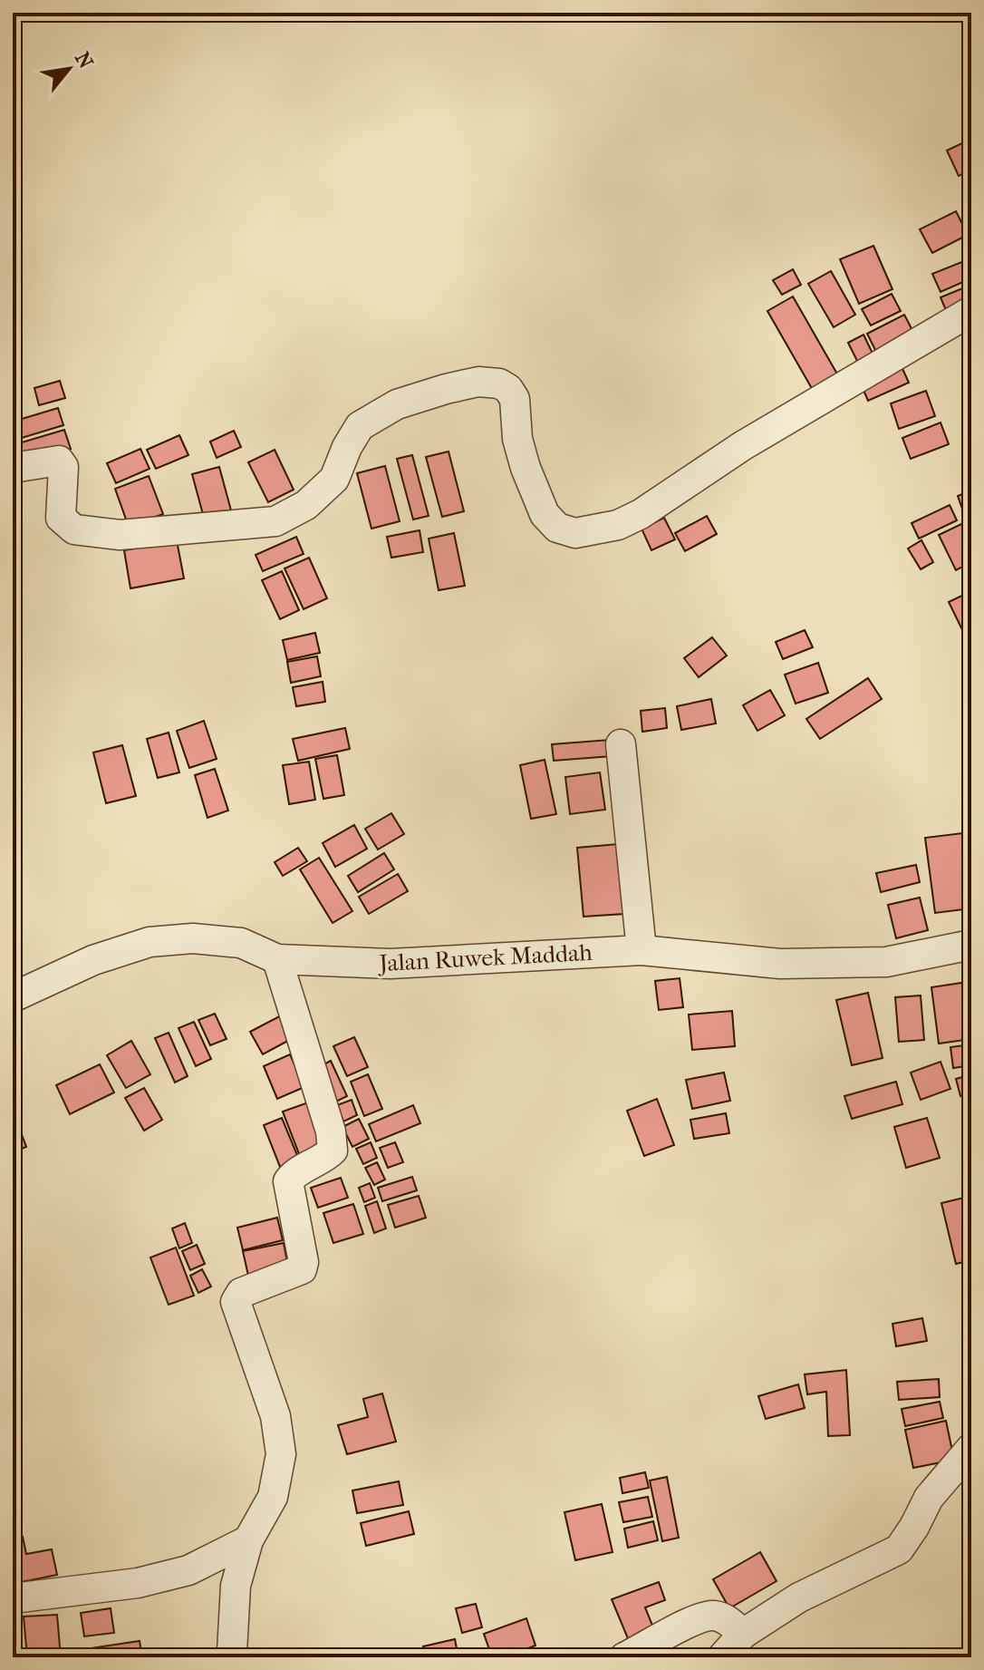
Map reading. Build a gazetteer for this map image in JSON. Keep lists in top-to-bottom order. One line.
{"streets":{"street":["Jalan Ruwek Maddah"]},"north":"top right"}
